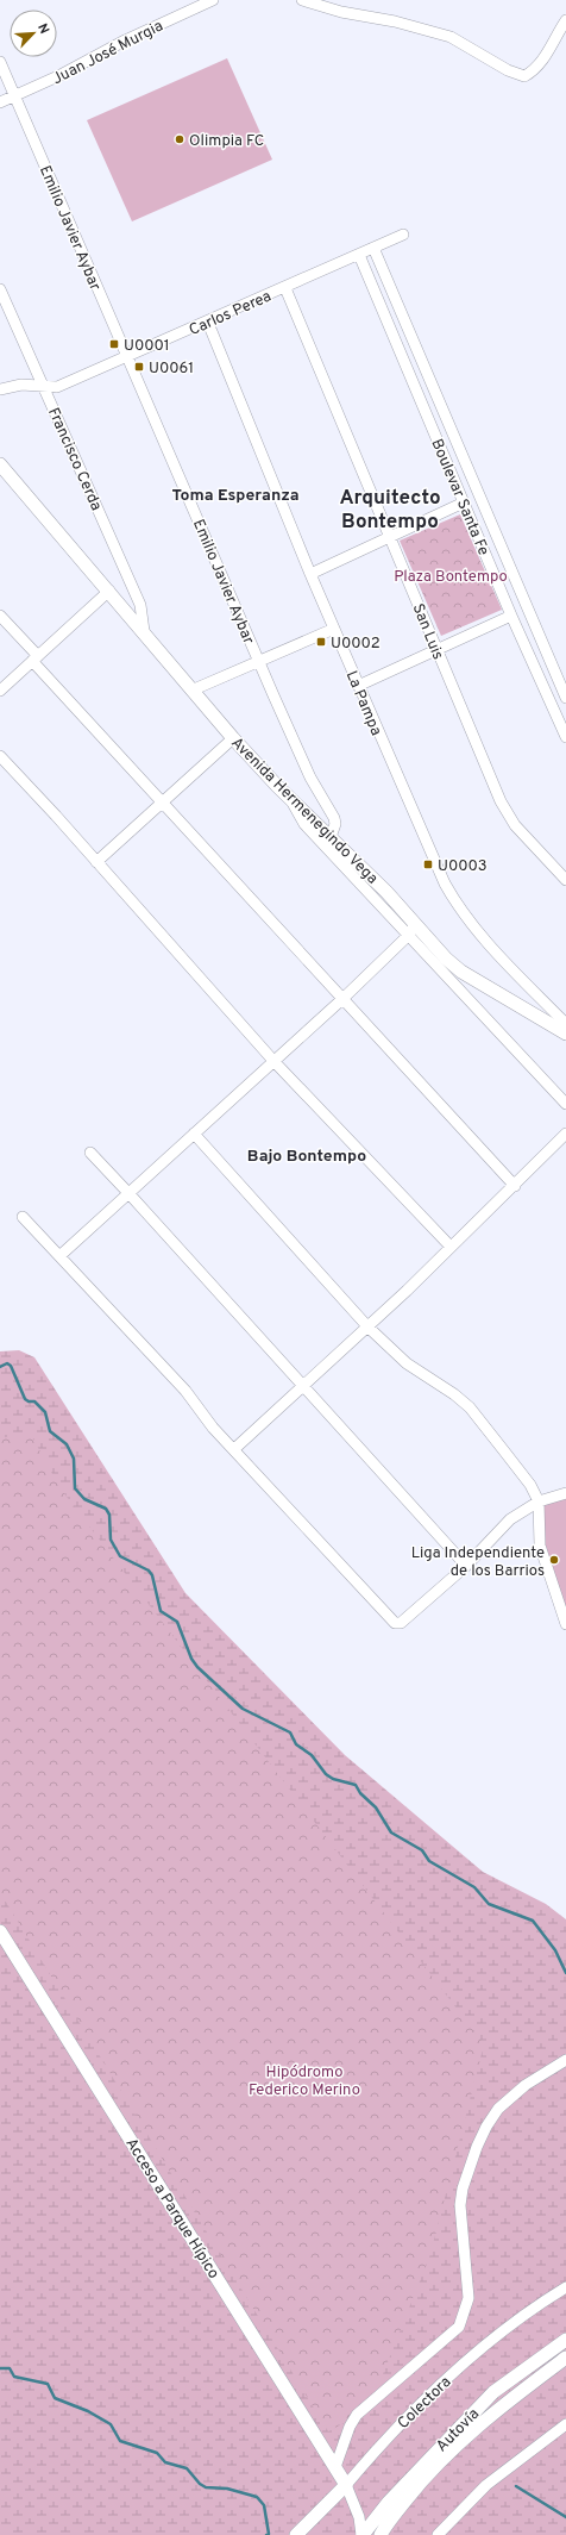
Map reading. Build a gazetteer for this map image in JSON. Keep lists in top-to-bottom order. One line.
{"streets":{"street":["Juan José Murgia","Emilio Javier Aybar","Carlos Perea","Francisco Cerda","Boulevar Santa Fe","San Luis","La Pampa","Avenida Hermenegindo Vega","Acceso a Parque Hípico","Colectora","Autovía"]},"crossings":[["Juan José Murgia","Emilio Javier Aybar"],["Emilio Javier Aybar","Carlos Perea"],["Emilio Javier Aybar","Avenida Hermenegindo Vega"],["Carlos Perea","Francisco Cerda"],["Carlos Perea","Boulevar Santa Fe"],["Carlos Perea","San Luis"],["Carlos Perea","La Pampa"],["Francisco Cerda","Avenida Hermenegindo Vega"],["Acceso a Parque Hípico","Colectora"]],"districts":["Toma Esperanza","Arquitecto Bontempo","Bajo Bontempo"],"parks":["Plaza Bontempo","Hipódromo Federico Merino"],"places":{"other":["Olimpia FC","Liga Independiente de los Barrios"],"transit":["U0001","U0061","U0002","U0003"]},"north":"top right"}
